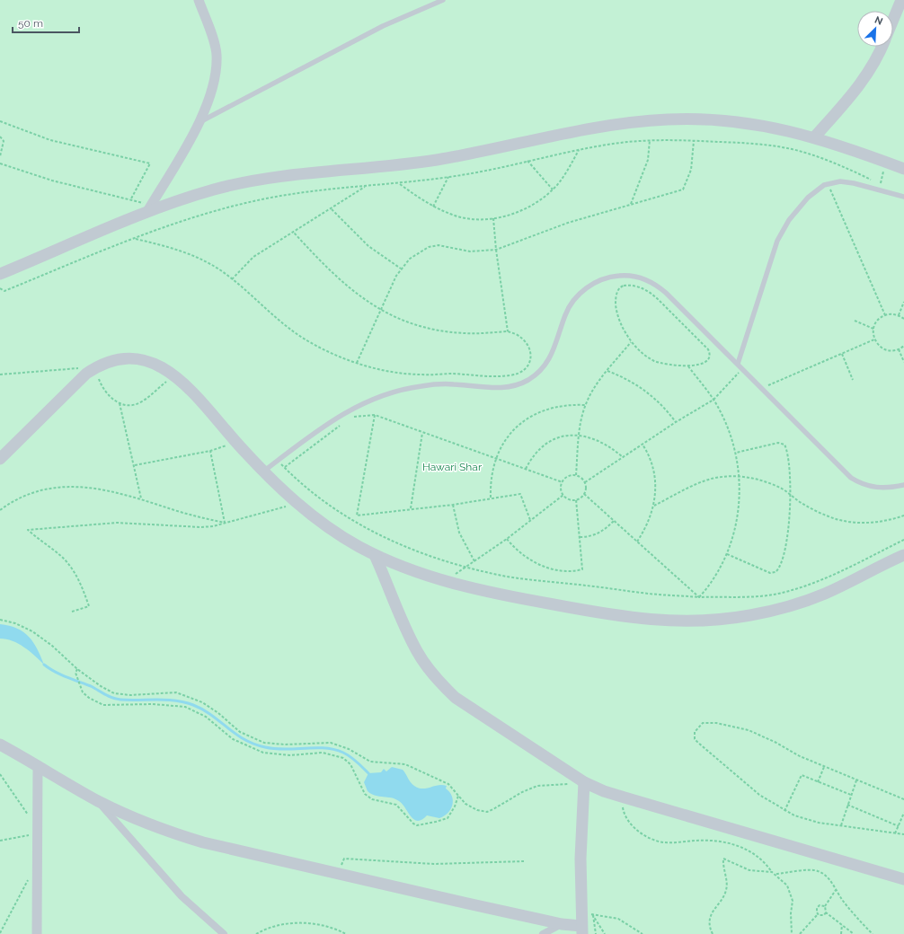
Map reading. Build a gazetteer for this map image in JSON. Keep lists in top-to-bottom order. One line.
{"parks":["Hawari Shar"],"scale_bar":"50 m","north":"top right"}
